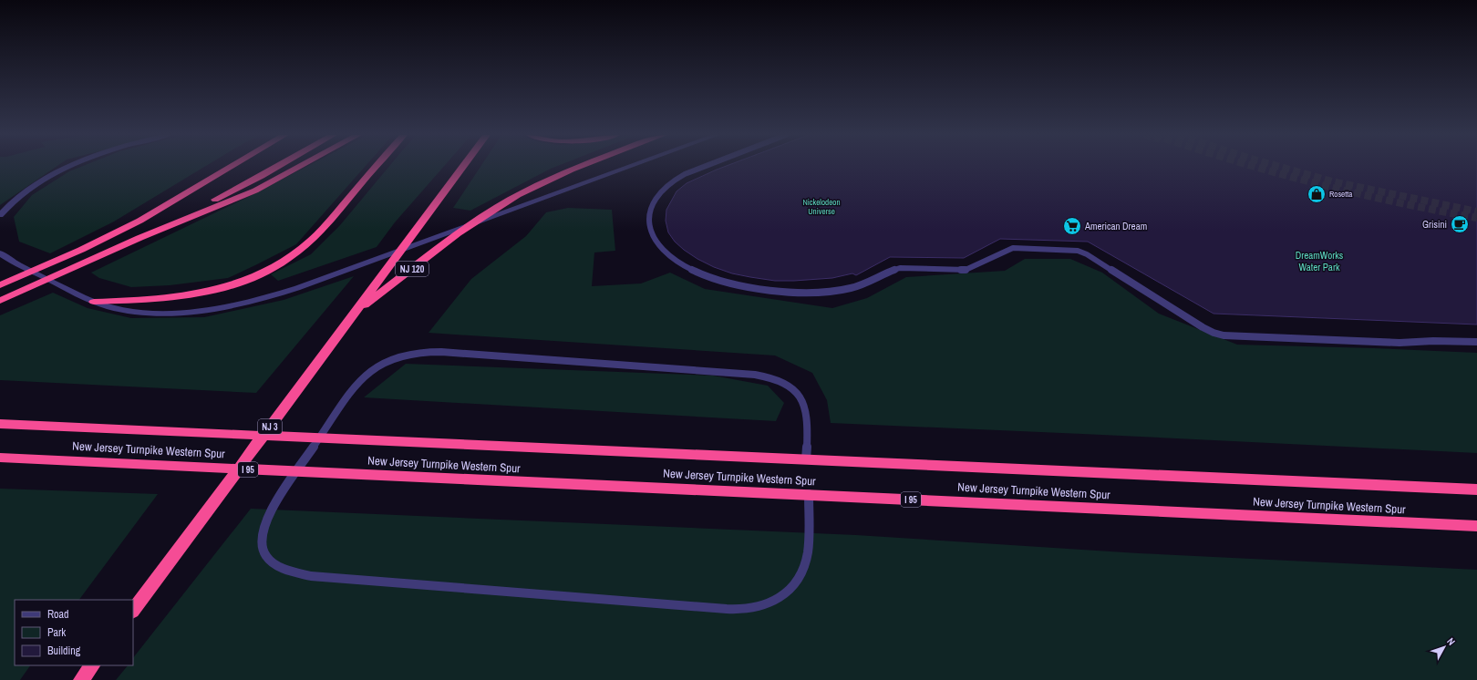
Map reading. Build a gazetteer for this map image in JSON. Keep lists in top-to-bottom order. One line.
{"streets":{"highway":["NJ 120","NJ 3","New Jersey Turnpike Western Spur","I 95"]},"crossings":[["NJ 120","NJ 3"]],"parks":["Nickelodeon Universe","DreamWorks Water Park"],"places":{"shop":["Rosetta"],"cafe":["Grisini"],"supermarket":["American Dream"]},"legend":["Road","Park","Building"],"north":"top right"}
